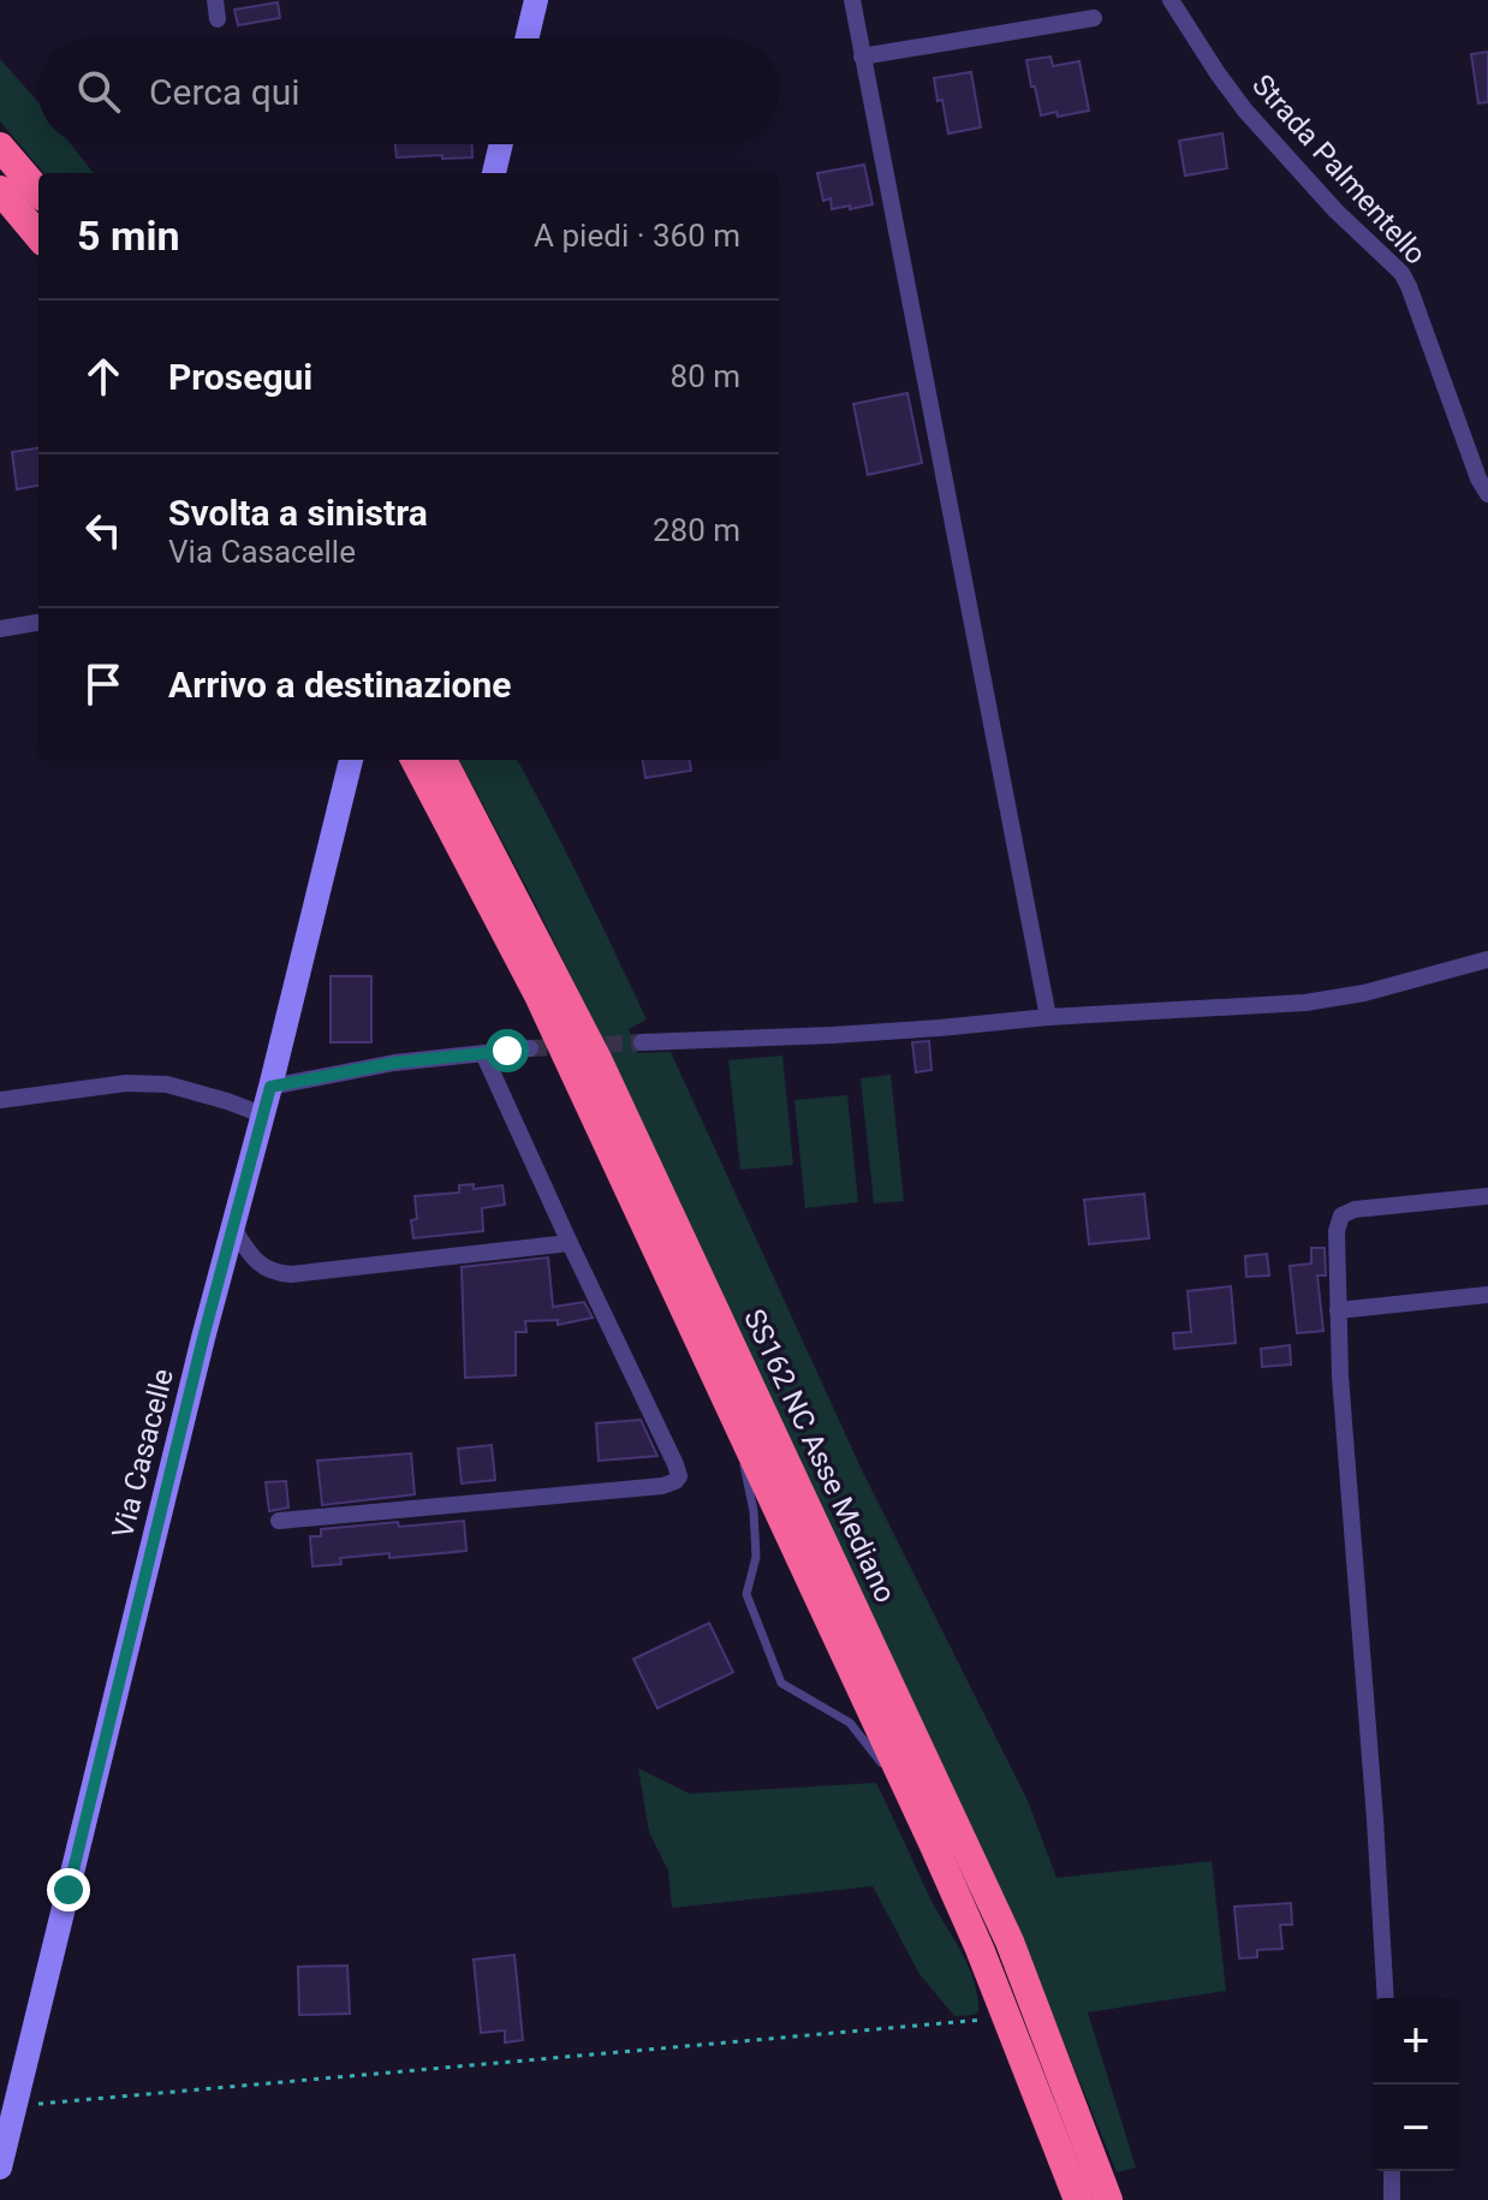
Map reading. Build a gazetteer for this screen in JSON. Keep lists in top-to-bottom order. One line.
{"streets":{"highway":["SS162 NC Asse Mediano"],"street":["Strada Palmentello","Via Casacelle"]},"page":{"search":"Cerca qui","heading":["5 min","A piedi · 360 m"],"list":[["Prosegui","80 m"],["Svolta a sinistra","Via Casacelle","280 m"],"Arrivo a destinazione"],"map_buttons":["+","−"]}}
